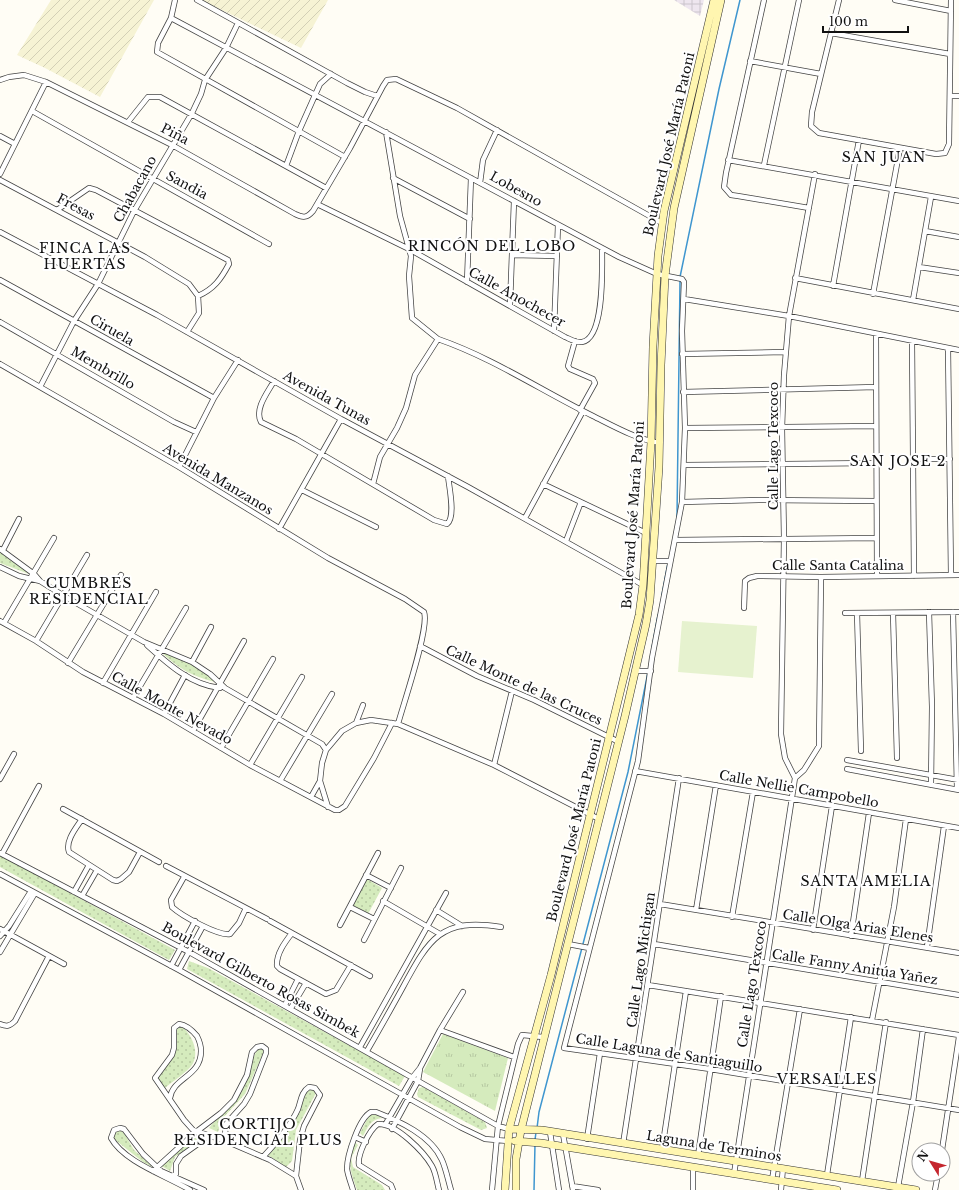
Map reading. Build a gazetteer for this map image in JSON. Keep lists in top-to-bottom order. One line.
{"streets":{"main road":["Boulevard José María Patoni","Laguna de Terminos"],"street":["Piña","Sandia","Chabacano","Lobesno","Fresas","Calle Anochecer","Ciruela","Membrillo","Avenida Tunas","Calle Lago Texcoco","Avenida Manzanos","Calle Santa Catalina","Calle Monte de las Cruces","Calle Monte Nevado","Calle Nellie Campobello","Calle Olga Arias Elenes","Calle Lago Michigan","Calle Fanny Anitúa Yañez","Boulevard Gilberto Rosas Simbek","Calle Laguna de Santiaguillo"]},"crossings":[["Piña","Chabacano"],["Piña","Calle Anochecer"],["Boulevard José María Patoni","Lobesno"],["Boulevard José María Patoni","Avenida Tunas"],["Boulevard José María Patoni","Calle Monte de las Cruces"],["Boulevard José María Patoni","Boulevard Gilberto Rosas Simbek"],["Boulevard José María Patoni","Laguna de Terminos"],["Sandia","Chabacano"],["Chabacano","Lobesno"],["Chabacano","Fresas"],["Chabacano","Ciruela"],["Chabacano","Membrillo"],["Chabacano","Avenida Tunas"],["Chabacano","Avenida Manzanos"],["Lobesno","Calle Anochecer"],["Calle Lago Texcoco","Calle Santa Catalina"],["Calle Lago Texcoco","Calle Nellie Campobello"],["Calle Lago Texcoco","Calle Olga Arias Elenes"],["Calle Lago Texcoco","Calle Fanny Anitúa Yañez"],["Calle Lago Texcoco","Calle Laguna de Santiaguillo"],["Calle Lago Texcoco","Laguna de Terminos"],["Avenida Manzanos","Calle Monte de las Cruces"],["Calle Nellie Campobello","Calle Lago Michigan"],["Calle Olga Arias Elenes","Calle Lago Michigan"],["Calle Lago Michigan","Calle Fanny Anitúa Yañez"],["Calle Lago Michigan","Calle Laguna de Santiaguillo"],["Calle Lago Michigan","Laguna de Terminos"],["Boulevard Gilberto Rosas Simbek","Laguna de Terminos"]],"districts":["SAN JUAN","RINCÓN DEL LOBO","FINCA LAS HUERTAS","SAN JOSE 2","CUMBRES RESIDENCIAL","SANTA AMELIA","VERSALLES","CORTIJO RESIDENCIAL PLUS"],"scale_bar":"100 m","north":"top left"}
